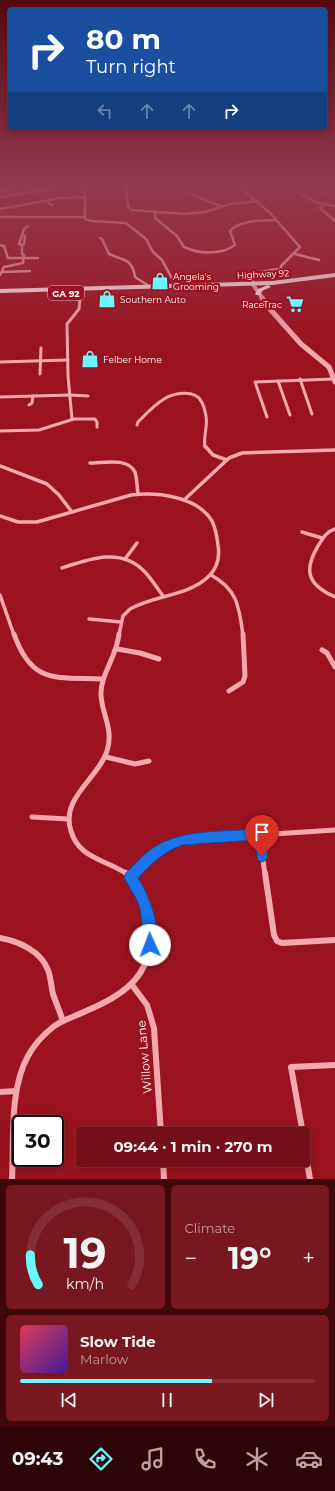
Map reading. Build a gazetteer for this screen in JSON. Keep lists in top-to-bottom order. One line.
{"streets":{"main road":["Highway 92","GA 92"],"street":["Willow Lane"]},"places":{"shop":["Angela's Grooming","Southern Auto","Felber Home"],"supermarket":["RaceTrac"]},"page":{"turn":["80 m","Turn right"],"limit":"30","trip":"09:44 · 1 min · 270 m","tile":"Climate","heat":["−","19°","+"],"song":["Slow Tide","Marlow"],"tabs":"09:43","gauge":["19","km/h"]}}
